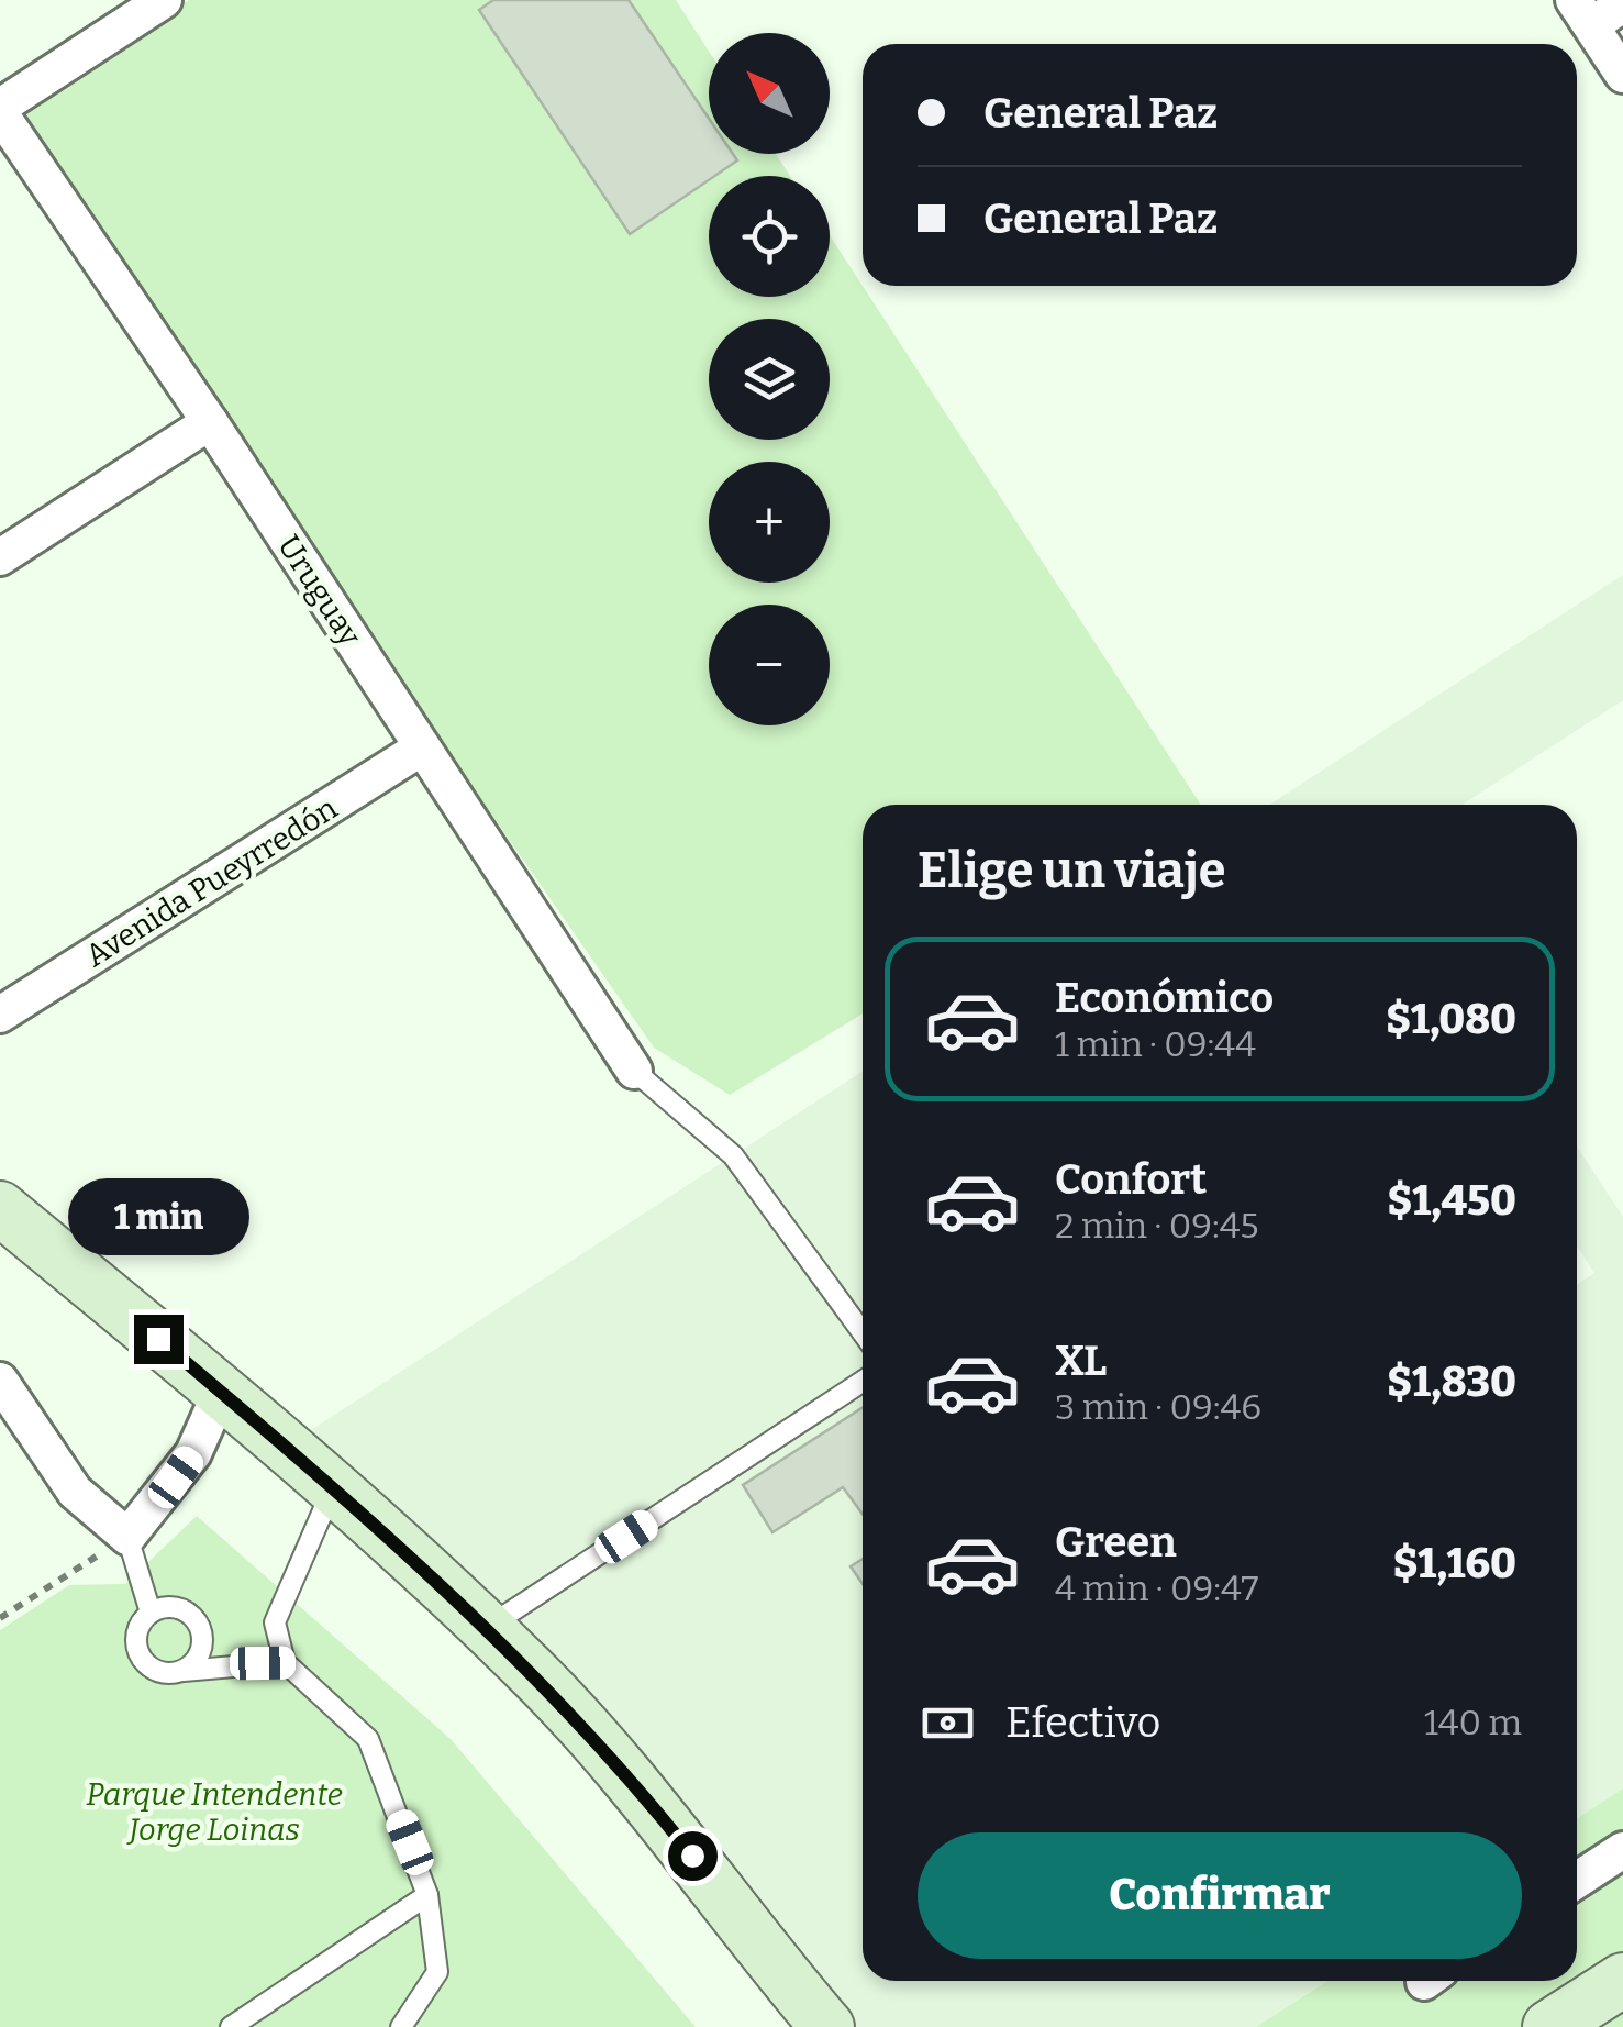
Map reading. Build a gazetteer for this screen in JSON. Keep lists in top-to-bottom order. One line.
{"streets":{"street":["Uruguay","Avenida Pueyrredón"]},"crossings":[["Uruguay","Avenida Pueyrredón"]],"parks":["Parque Intendente Jorge Loinas"],"north":"top left","page":{"map_buttons":["+","−"],"banner":["General Paz","General Paz"],"heading":"Elige un viaje","list":[{"name":"Económico","note":"1 min · 09:44","value":"$1,080"},{"name":"Confort","note":"2 min · 09:45","value":"$1,450"},{"name":"XL","note":"3 min · 09:46","value":"$1,830"},{"name":"Green","note":"4 min · 09:47","value":"$1,160"}],"bubble":"1 min","pay":["Efectivo","140 m"],"buttons":"Confirmar"}}
